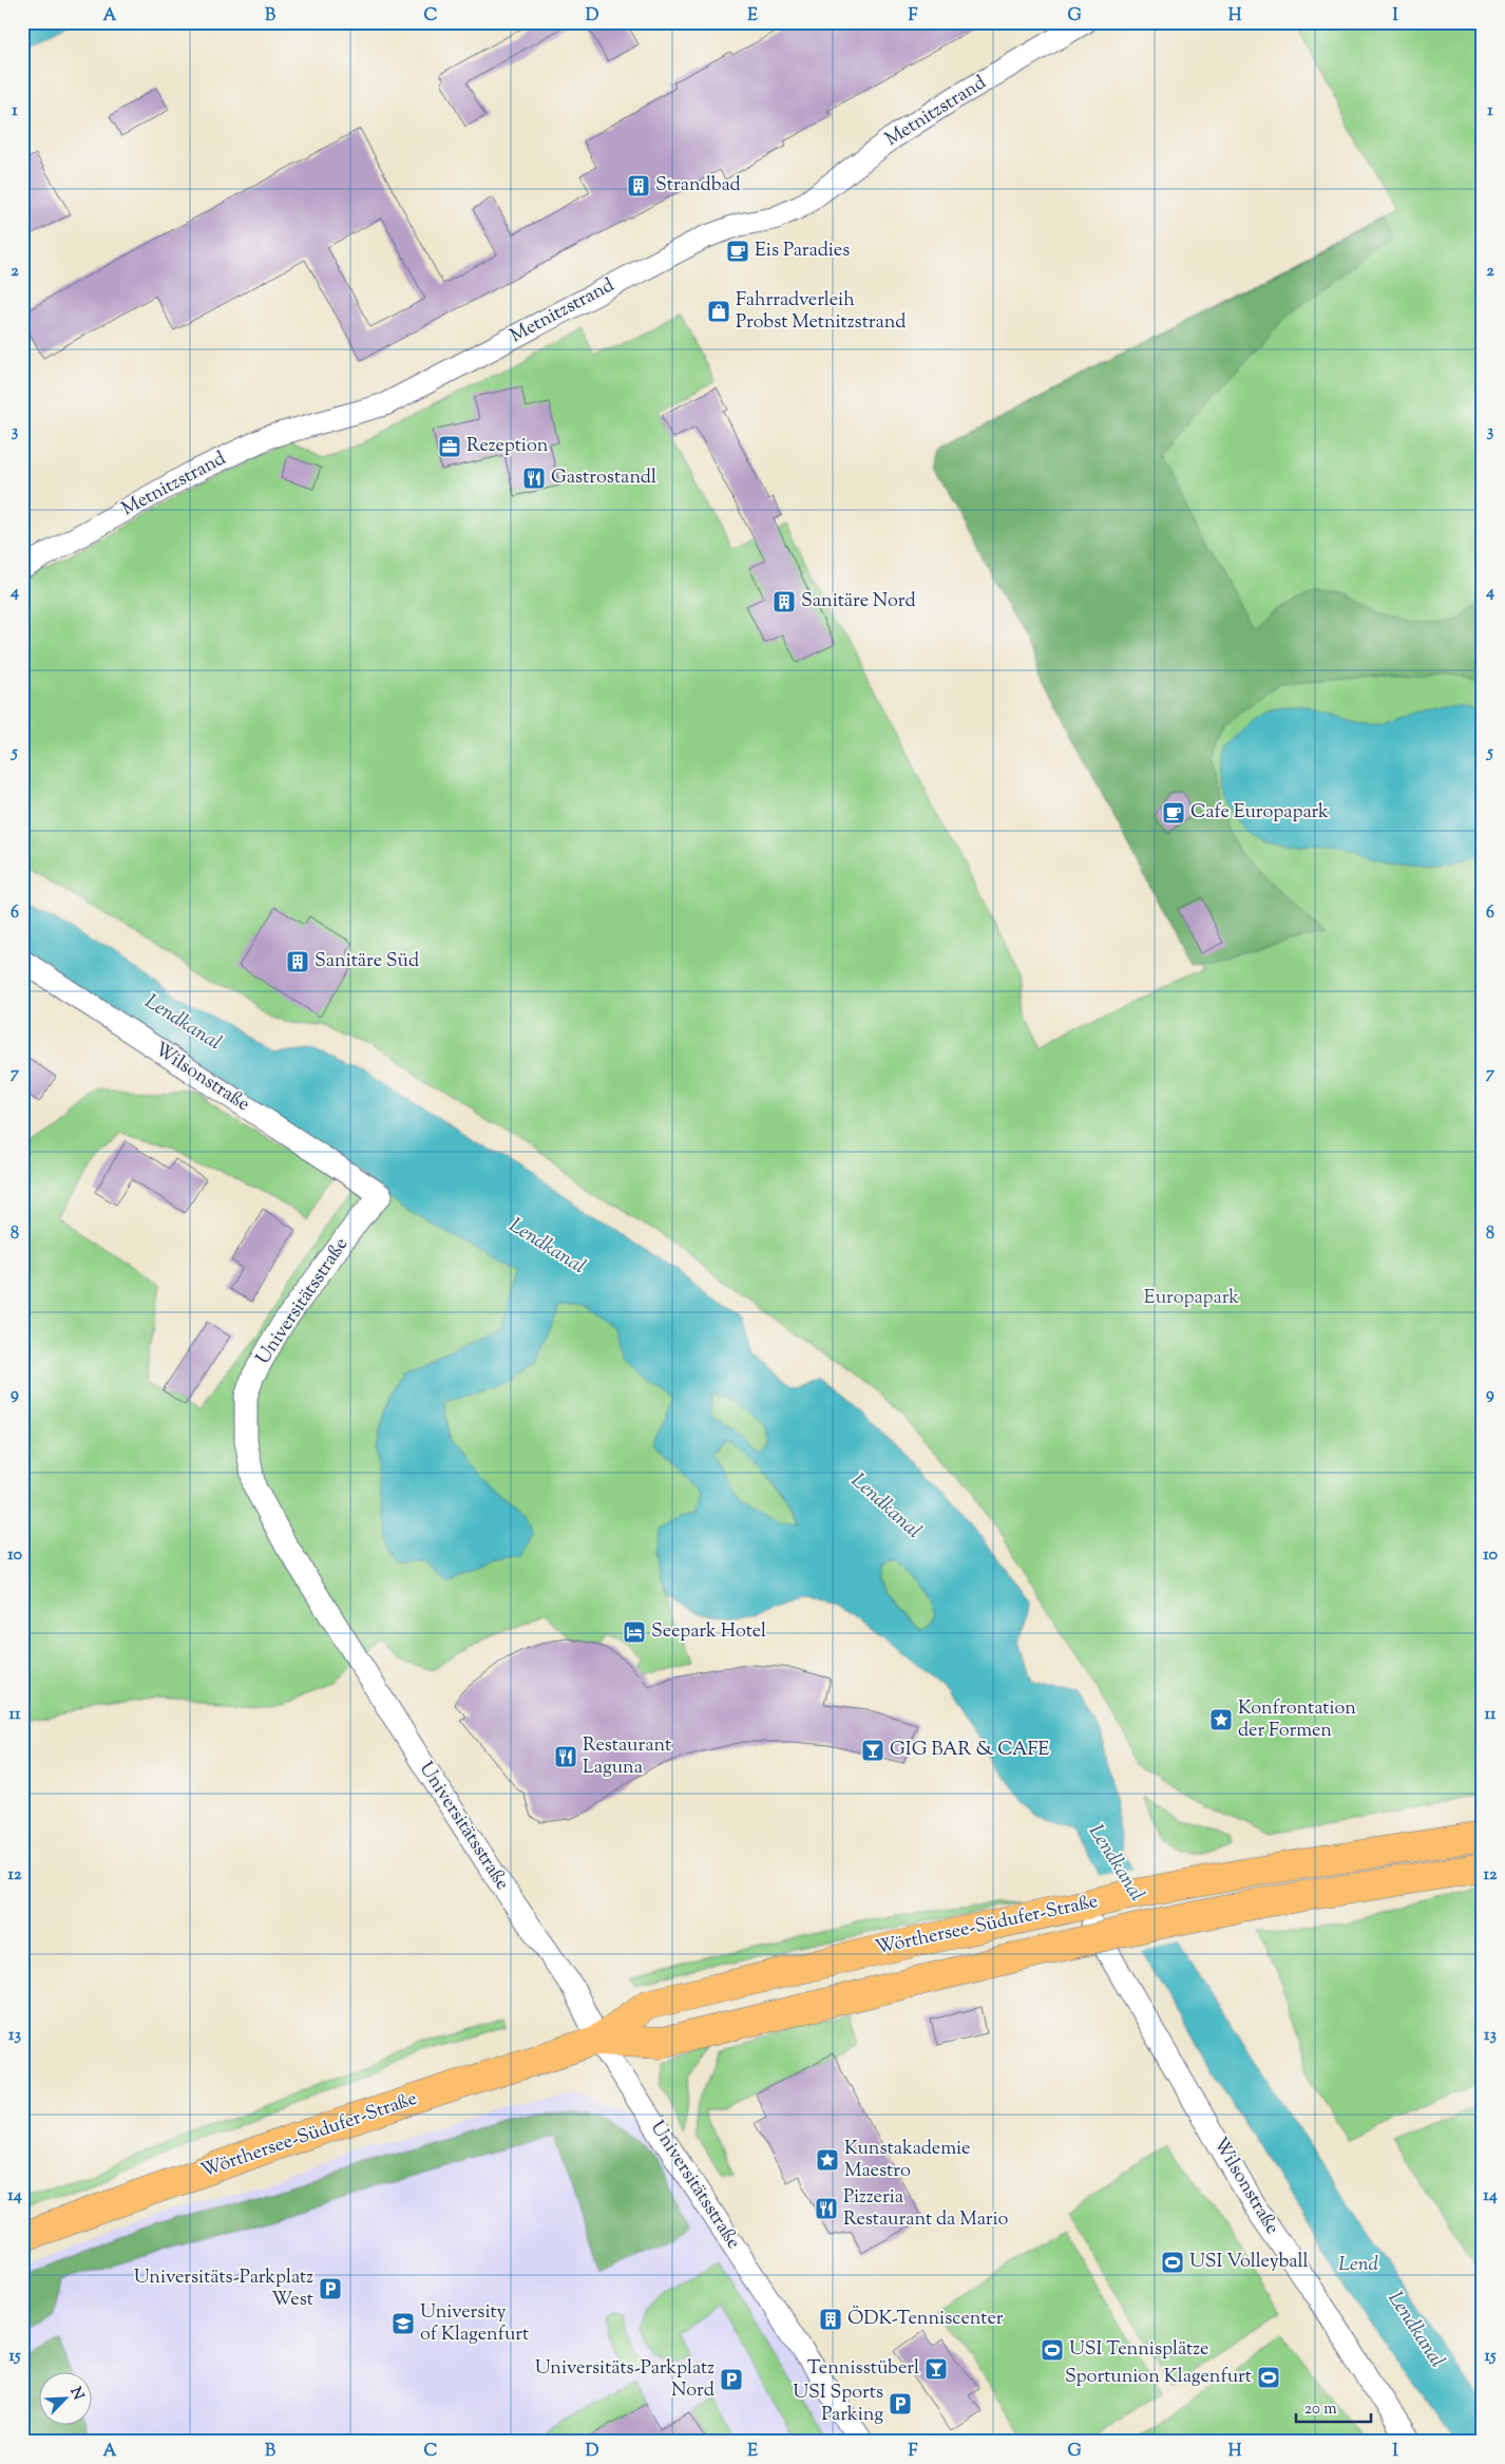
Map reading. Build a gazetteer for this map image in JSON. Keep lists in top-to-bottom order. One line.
{"streets":{"main road":["Wörthersee-Südufer-Straße"],"street":["Metnitzstrand","Wilsonstraße","Universitätsstraße"]},"crossings":[["Wilsonstraße","Universitätsstraße"],["Universitätsstraße","Wörthersee-Südufer-Straße"]],"water":["Lendkanal","Lend"],"parks":["Europapark"],"places":{"building":["Strandbad","Sanitäre Nord","Sanitäre Süd","ÖDK-Tenniscenter"],"cafe":["Eis Paradies","Cafe Europapark"],"shop":["Fahrradverleih Probst Metnitzstrand"],"office":["Rezeption"],"restaurant":["Gastrostandl","Restaurant Laguna","Pizzeria Restaurant da Mario"],"hotel":["Seepark Hotel"],"place":["Konfrontation der Formen","Kunstakademie Maestro"],"bar":["GIG BAR & CAFE","Tennisstüberl"],"sports":["USI Volleyball","USI Tennisplätze","Sportunion Klagenfurt"],"parking":["Universitäts-Parkplatz West","Universitäts-Parkplatz Nord","USI Sports Parking"],"school or university":["University of Klagenfurt"]},"scale_bar":"20 m","north":"top right","grid":{"columns":["A","B","C","D","E","F","G","H","I"],"rows":["1","2","3","4","5","6","7","8","9","10","11","12","13","14","15"]}}
